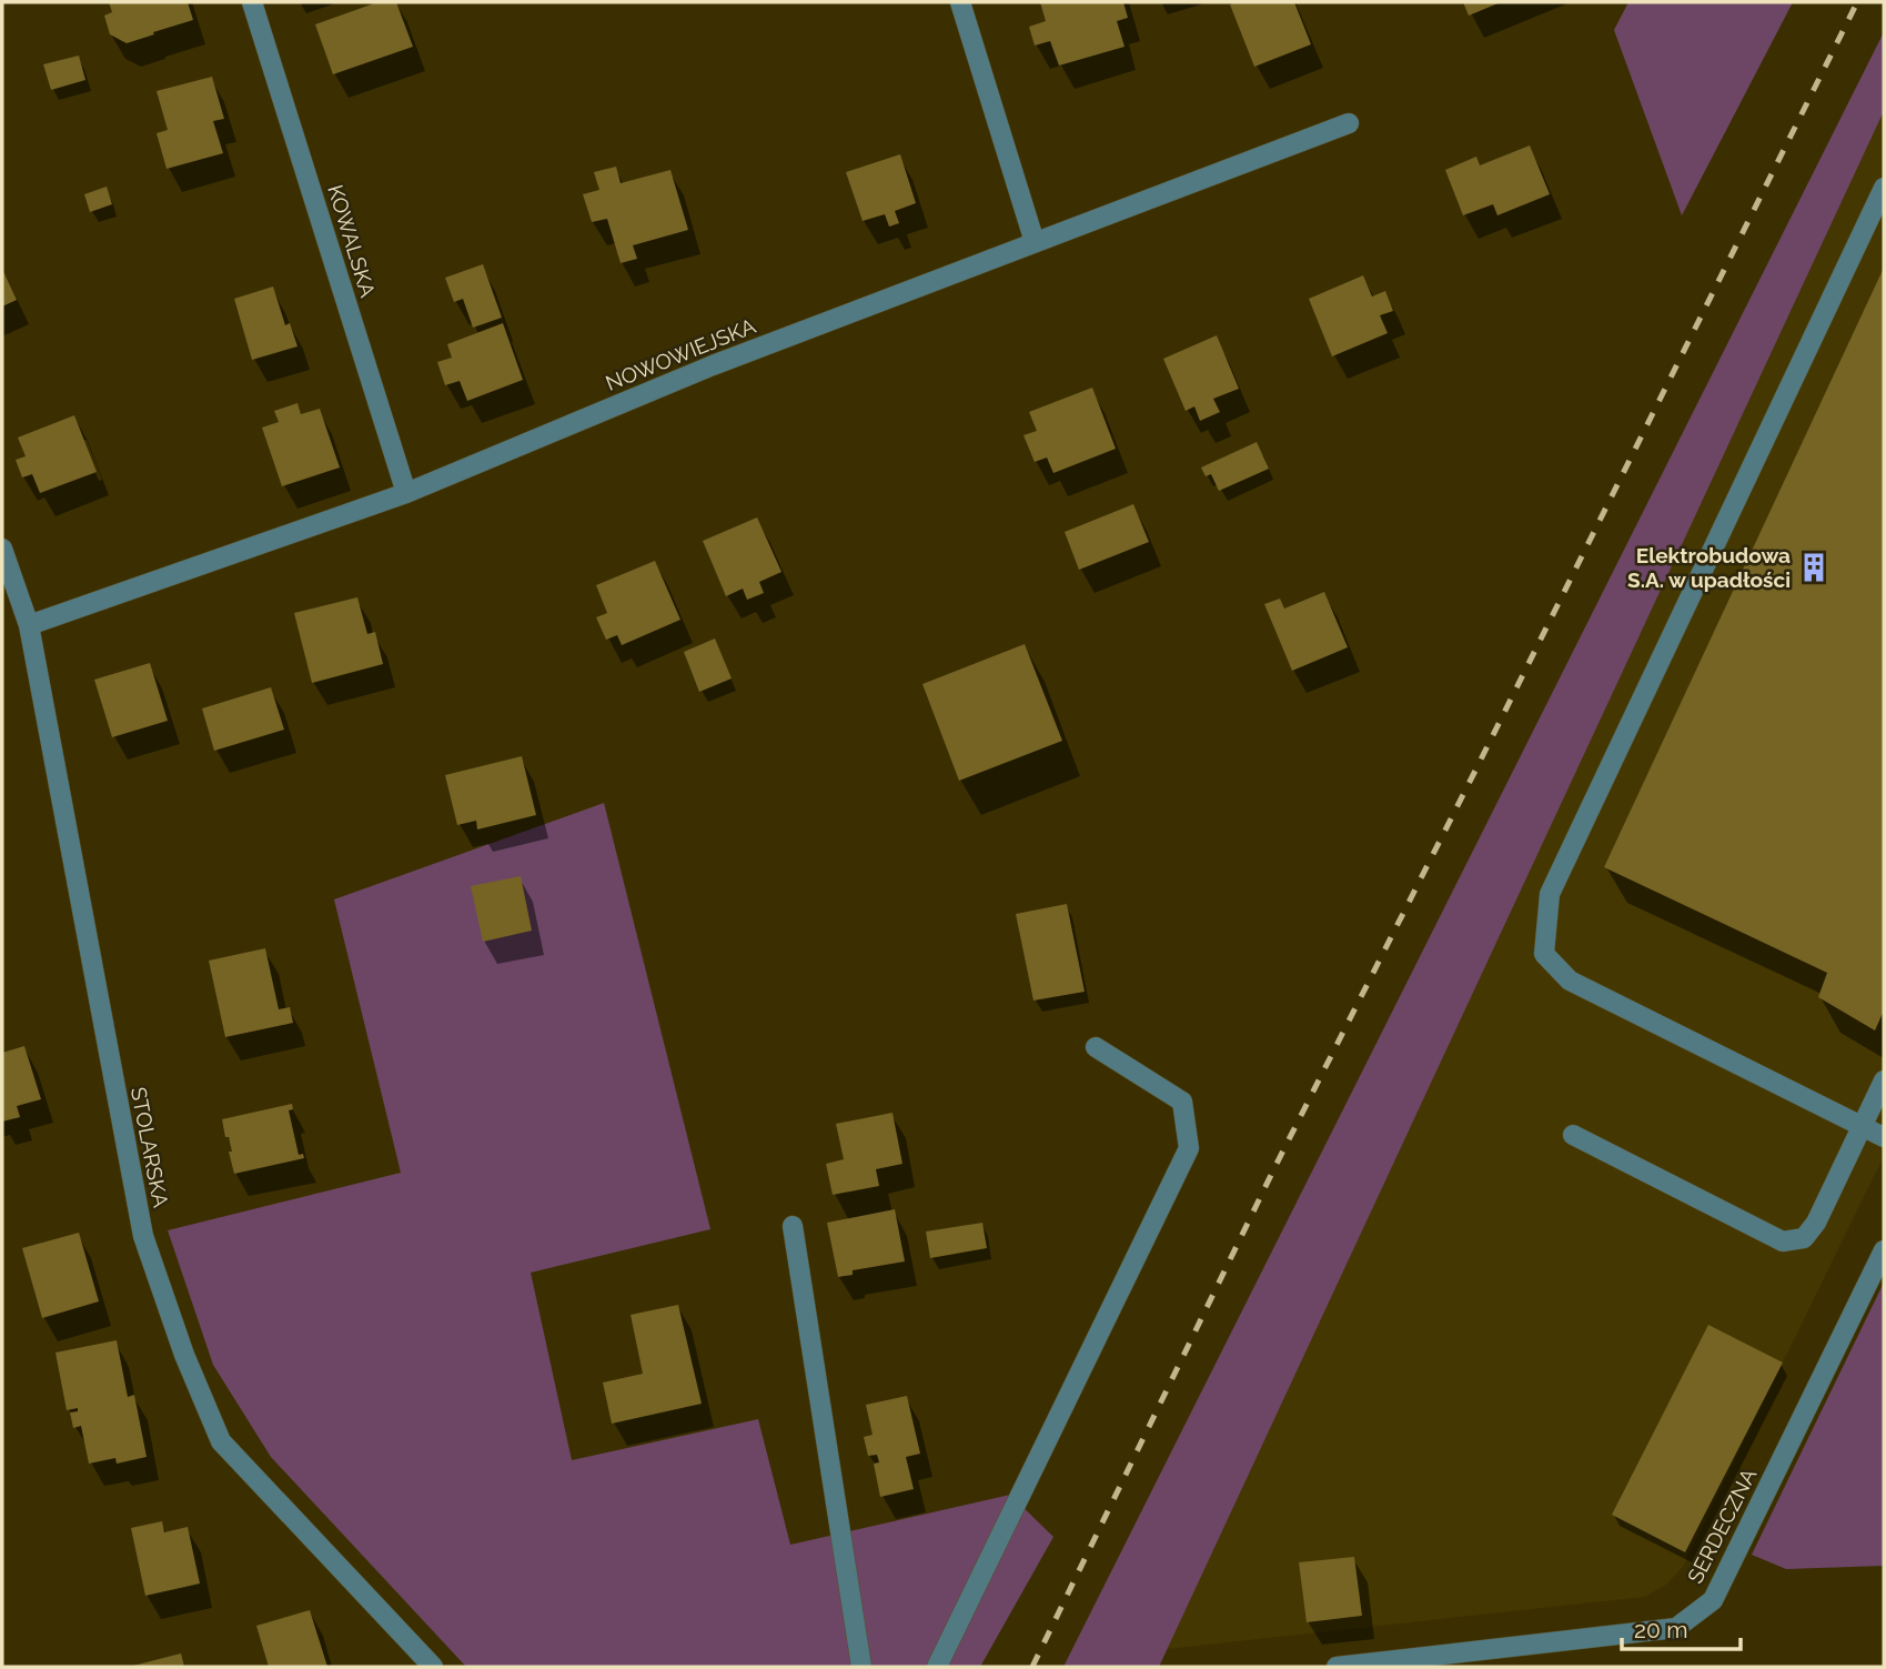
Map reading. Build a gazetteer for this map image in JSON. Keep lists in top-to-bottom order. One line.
{"streets":{"street":["KOWALSKA","NOWOWIEJSKA","STOLARSKA","SERDECZNA"]},"crossings":[["KOWALSKA","NOWOWIEJSKA"],["NOWOWIEJSKA","STOLARSKA"]],"places":{"building":["Elektrobudowa S.A. w upadłości"]},"scale_bar":"20 m"}
